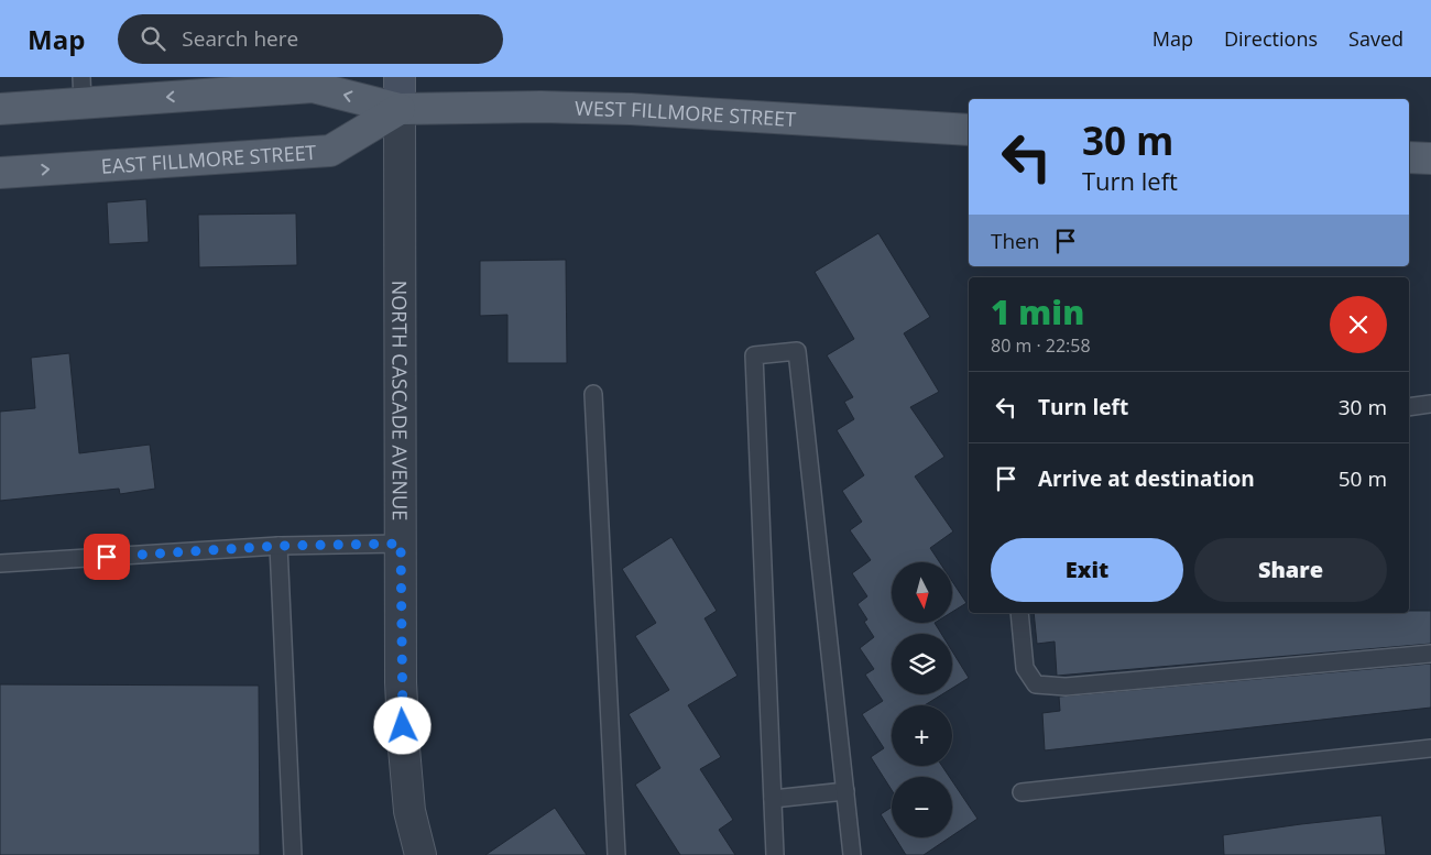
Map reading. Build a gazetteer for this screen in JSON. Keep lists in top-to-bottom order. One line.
{"streets":{"main road":["WEST FILLMORE STREET","EAST FILLMORE STREET","NORTH CASCADE AVENUE"]},"crossings":[["WEST FILLMORE STREET","EAST FILLMORE STREET"],["WEST FILLMORE STREET","NORTH CASCADE AVENUE"],["EAST FILLMORE STREET","NORTH CASCADE AVENUE"]],"north":"bottom","page":{"header":"Map","search":"Search here","nav":["Map","Directions","Saved"],"turn":["30 m","Turn left"],"then":"Then","heading":["1 min","80 m · 22:58"],"list":[{"name":"Turn left","value":"30 m"},{"name":"Arrive at destination","value":"50 m"}],"buttons":["Exit","Share"],"map_buttons":["+","−"]}}
